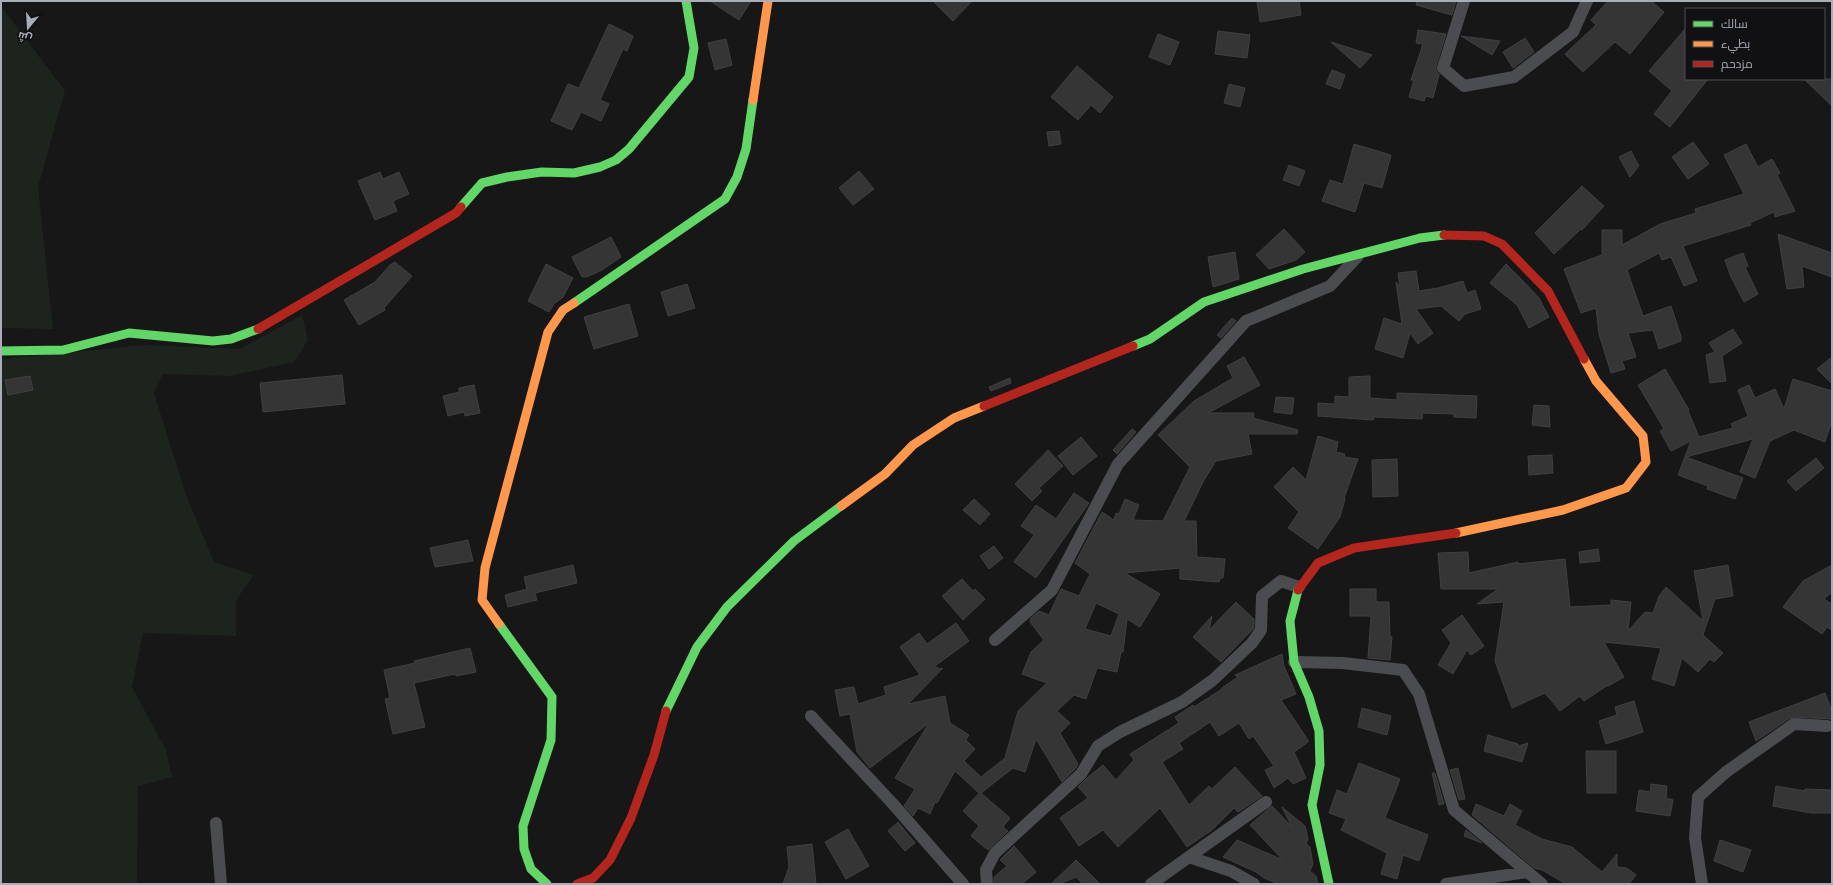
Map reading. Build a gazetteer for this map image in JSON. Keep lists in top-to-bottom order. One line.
{"legend":["سالك","بطيء","مزدحم"],"north":"bottom"}
